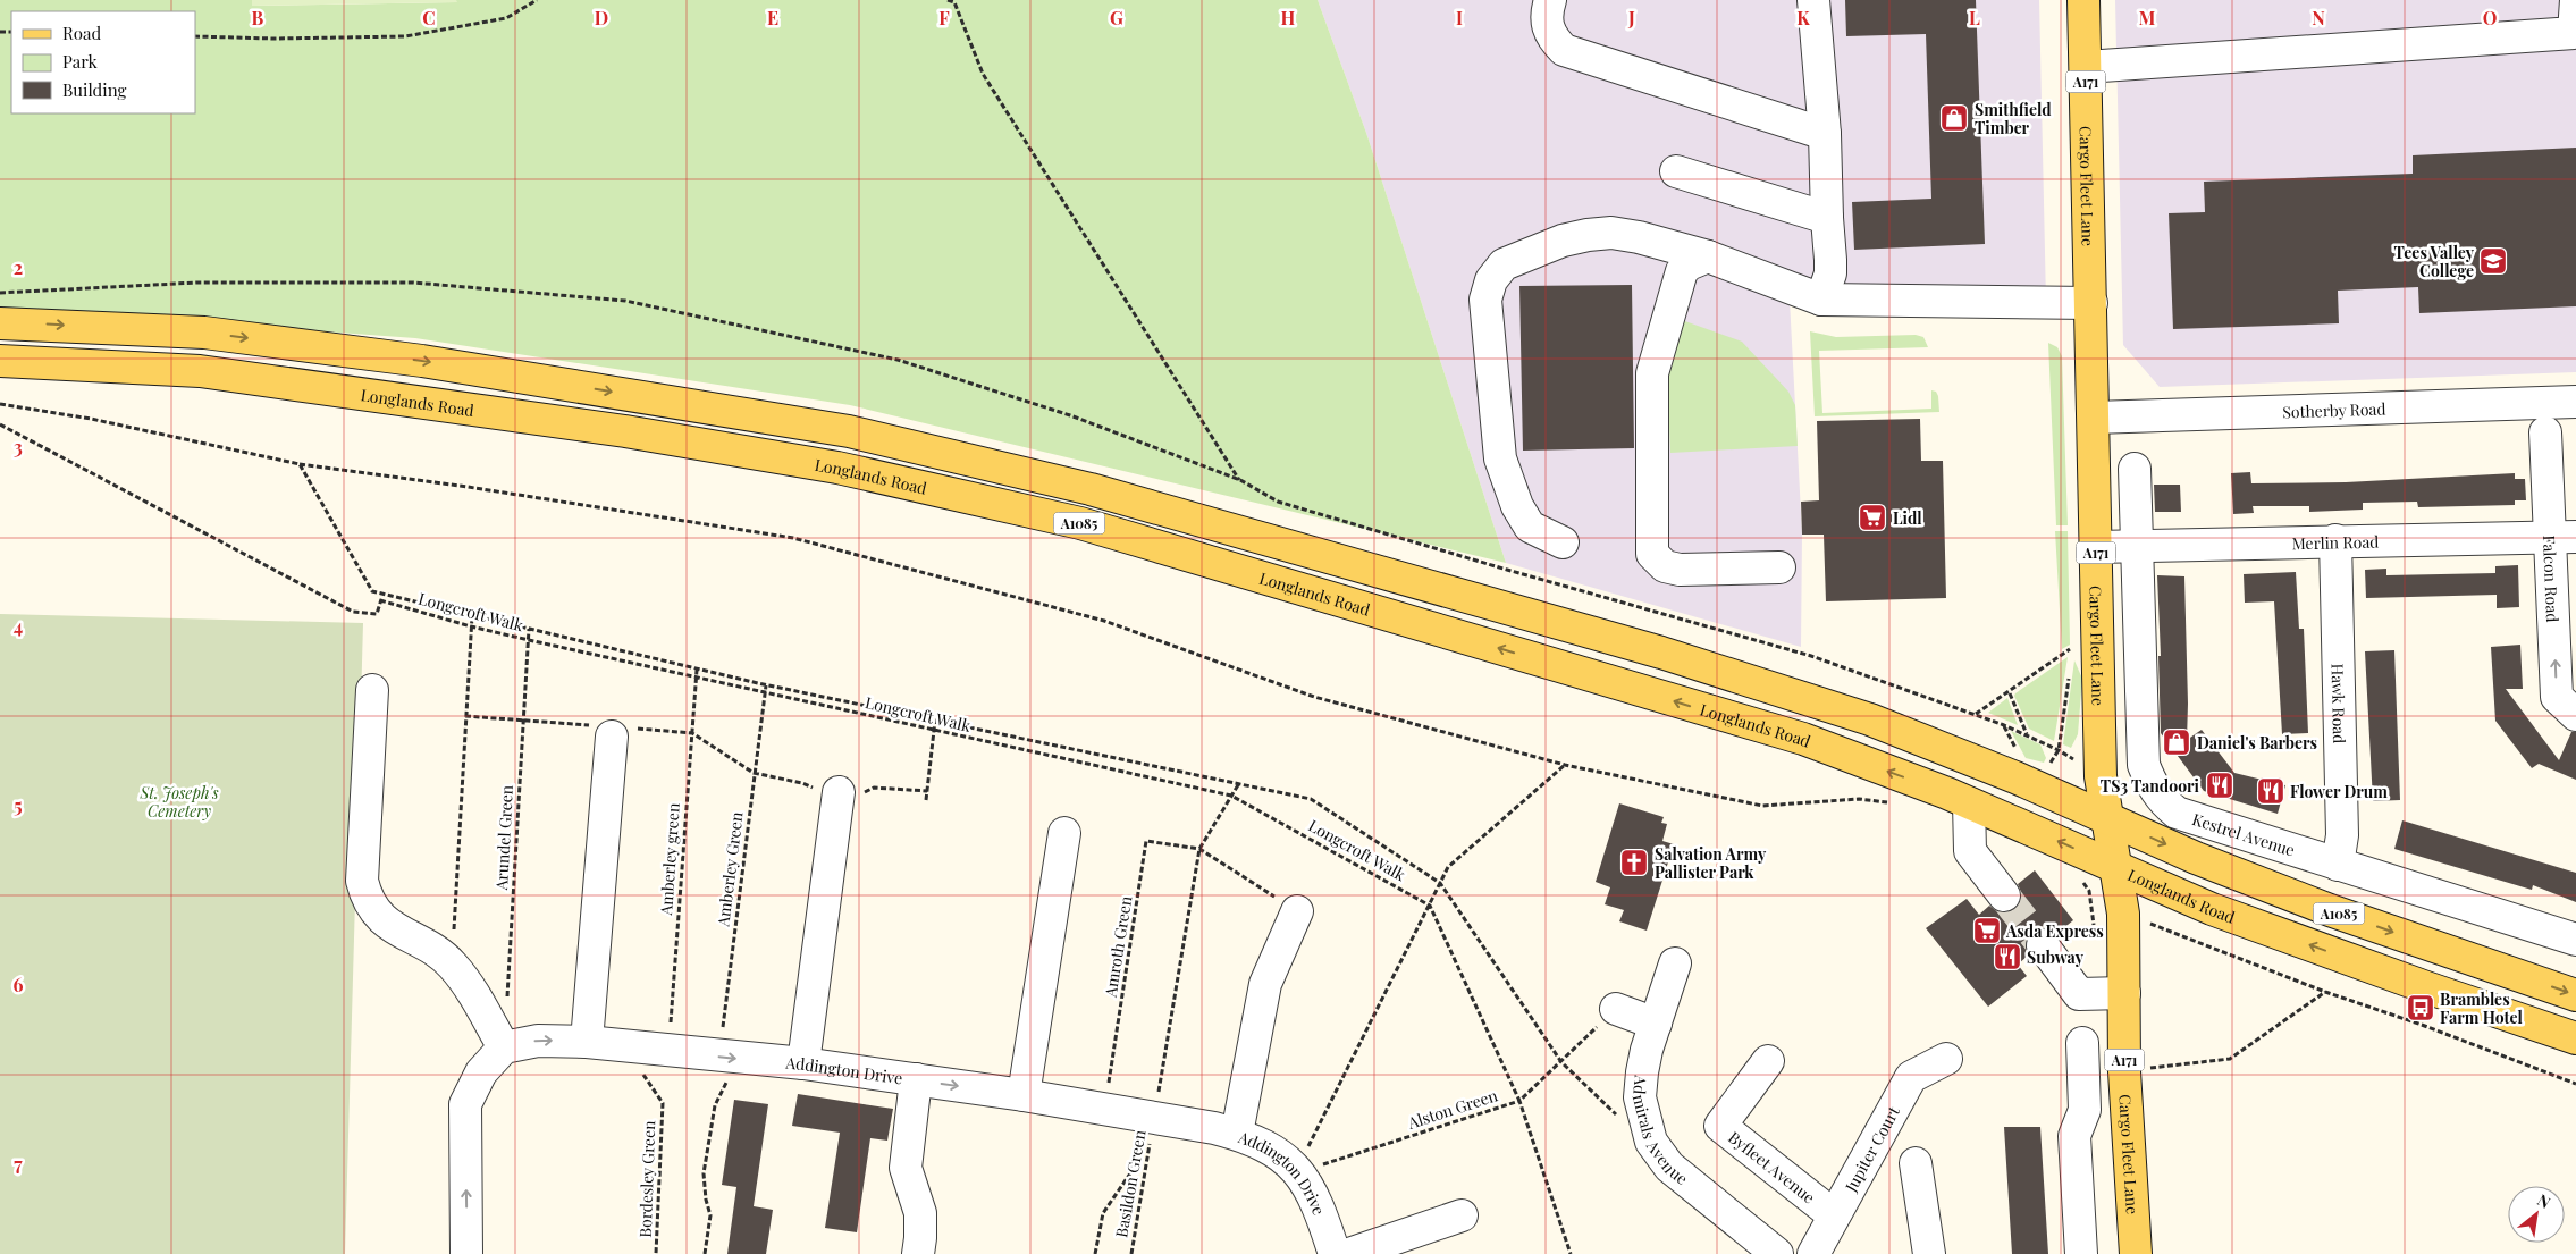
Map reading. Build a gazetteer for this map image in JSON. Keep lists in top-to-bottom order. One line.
{"streets":{"main road":["A171","Cargo Fleet Lane","Longlands Road","A1085"],"street":["Sotherby Road","Merlin Road","Falcon Road","Hawk Road","Kestrel Avenue","Addington Drive","Admirals Avenue","Jupiter Court","Byfleet Avenue"],"path":["Longcroft Walk","Arundel Green","Amberley green","Amberley Green","Amroth Green","Alston Green","Bordesley Green","Basildon Green"]},"crossings":[["Cargo Fleet Lane","Longlands Road"],["Cargo Fleet Lane","Sotherby Road"],["Cargo Fleet Lane","A1085"],["Cargo Fleet Lane","Merlin Road"],["Merlin Road","Falcon Road"],["Merlin Road","Hawk Road"],["Merlin Road","Kestrel Avenue"],["Longcroft Walk","Arundel Green"],["Longcroft Walk","Amberley green"],["Longcroft Walk","Amberley Green"],["Hawk Road","Kestrel Avenue"],["Amberley green","Addington Drive"],["Amberley Green","Addington Drive"],["Amroth Green","Addington Drive"],["Addington Drive","Alston Green"],["Addington Drive","Bordesley Green"],["Addington Drive","Basildon Green"],["Jupiter Court","Byfleet Avenue"]],"one_way":["Falcon Road"],"parks":["St. Joseph's Cemetery"],"places":{"shop":["Smithfield Timber","Daniel's Barbers"],"school or university":["Tees Valley College"],"supermarket":["Lidl","Asda Express"],"restaurant":["TS3 Tandoori","Flower Drum","Subway"],"church":["Salvation Army Pallister Park"],"bus stop":["Brambles Farm Hotel"]},"legend":["Road","Park","Building"],"north":"top right","grid":{"columns":["B","C","D","E","F","G","H","I","J","K","L","M","N","O"],"rows":["2","3","4","5","6","7"]}}
